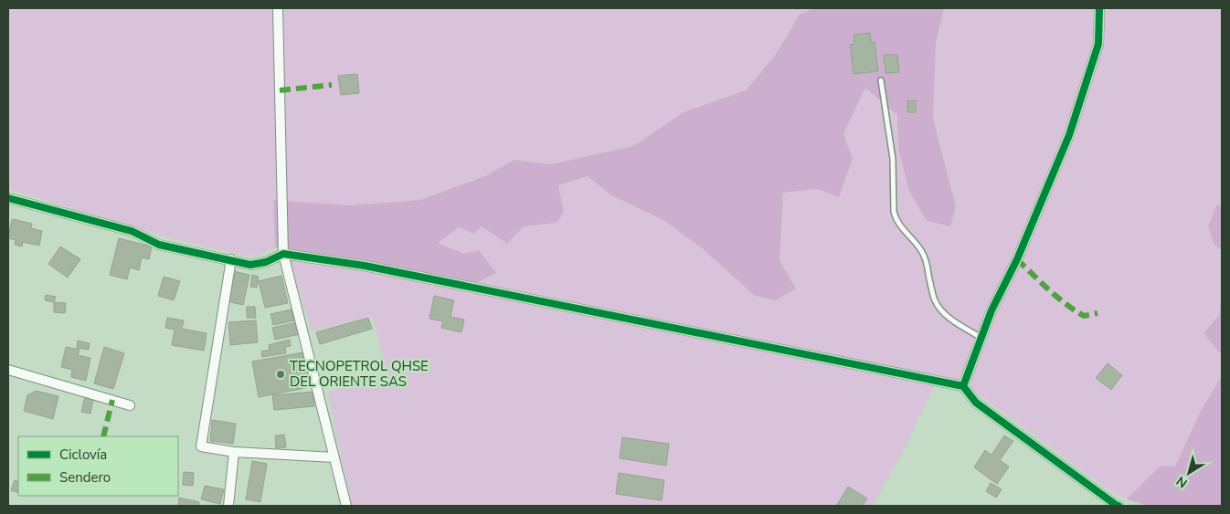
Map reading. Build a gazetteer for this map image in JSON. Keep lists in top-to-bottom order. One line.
{"places":["TECNOPETROL QHSE DEL ORIENTE SAS"],"legend":["Ciclovía","Sendero"],"north":"bottom left"}
